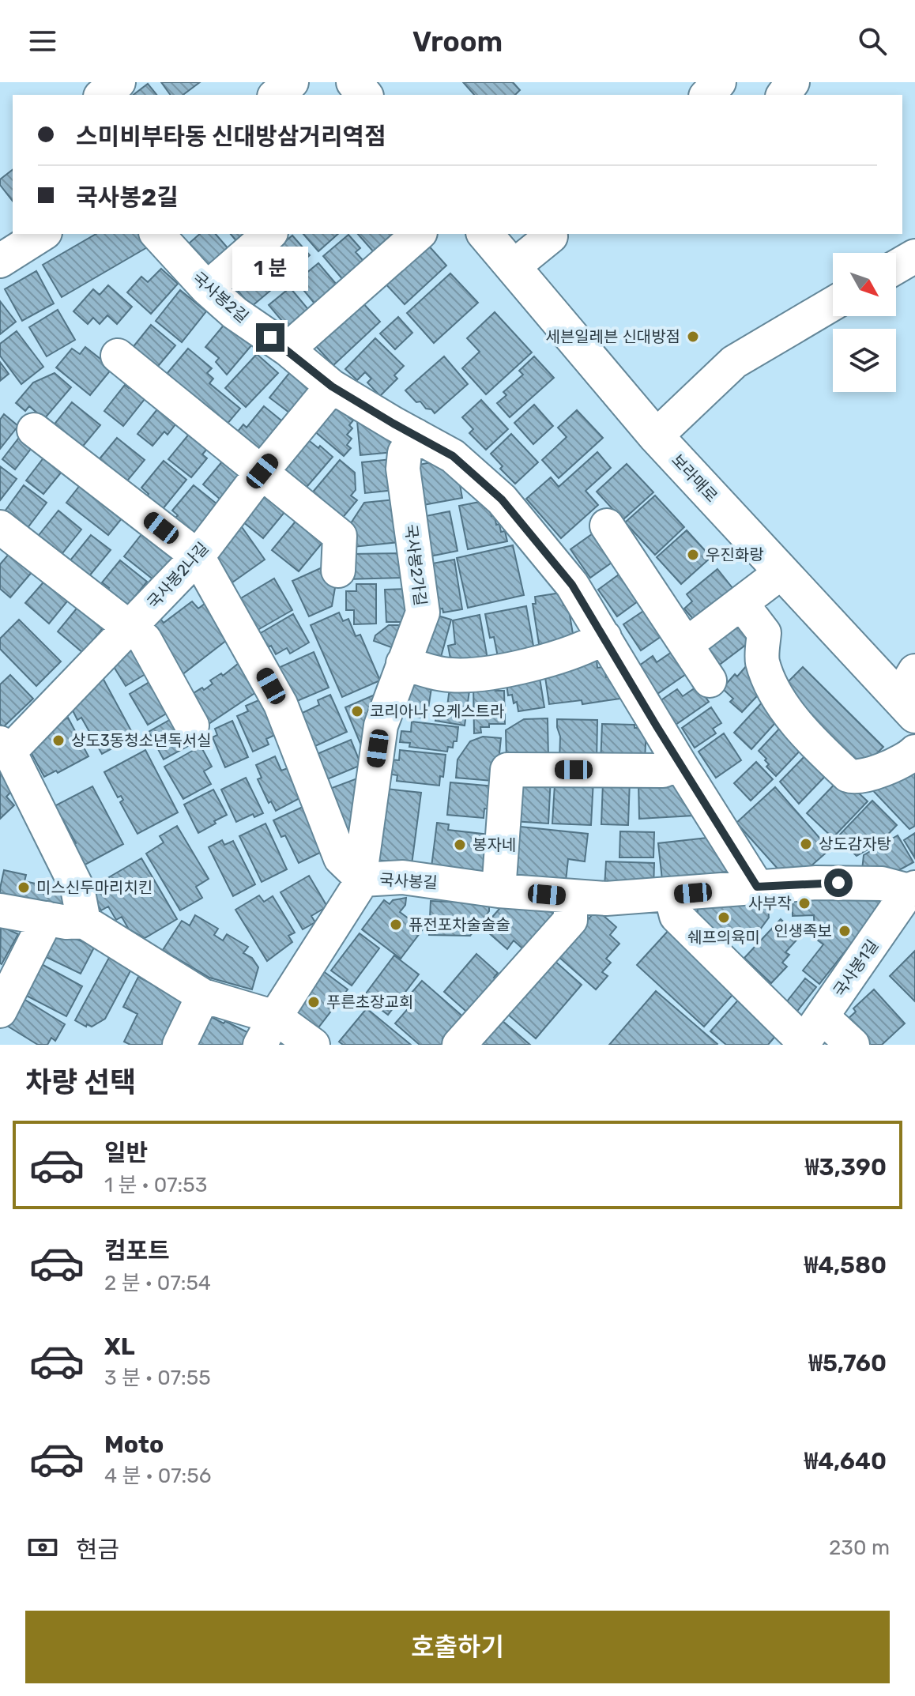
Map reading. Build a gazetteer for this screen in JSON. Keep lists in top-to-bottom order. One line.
{"streets":{"main road":["보라매로"],"street":["국사봉2길","국사봉2가길","국사봉2나길","국사봉길","국사봉1길"]},"crossings":[["국사봉2길","국사봉2가길"],["국사봉2길","국사봉2나길"],["국사봉2길","국사봉길"],["국사봉2가길","국사봉길"],["국사봉길","국사봉1길"]],"places":["세븐일레븐 신대방점","우진화랑","코리아나 오케스트라","상도3동청소년독서실","상도감자탕","봉자네","미스신두마리치킨","사부작","쉐프의육미","퓨전포차술술술","인생족보","푸른초장교회"],"north":"bottom right","page":{"header":"Vroom","banner":["스미비부타동 신대방삼거리역점","국사봉2길"],"bubble":"1 분","heading":"차량 선택","list":[{"name":"일반","note":"1 분 · 07:53","value":"₩3,390"},{"name":"컴포트","note":"2 분 · 07:54","value":"₩4,580"},{"name":"XL","note":"3 분 · 07:55","value":"₩5,760"},{"name":"Moto","note":"4 분 · 07:56","value":"₩4,640"}],"pay":["현금","230 m"],"buttons":"호출하기"}}
